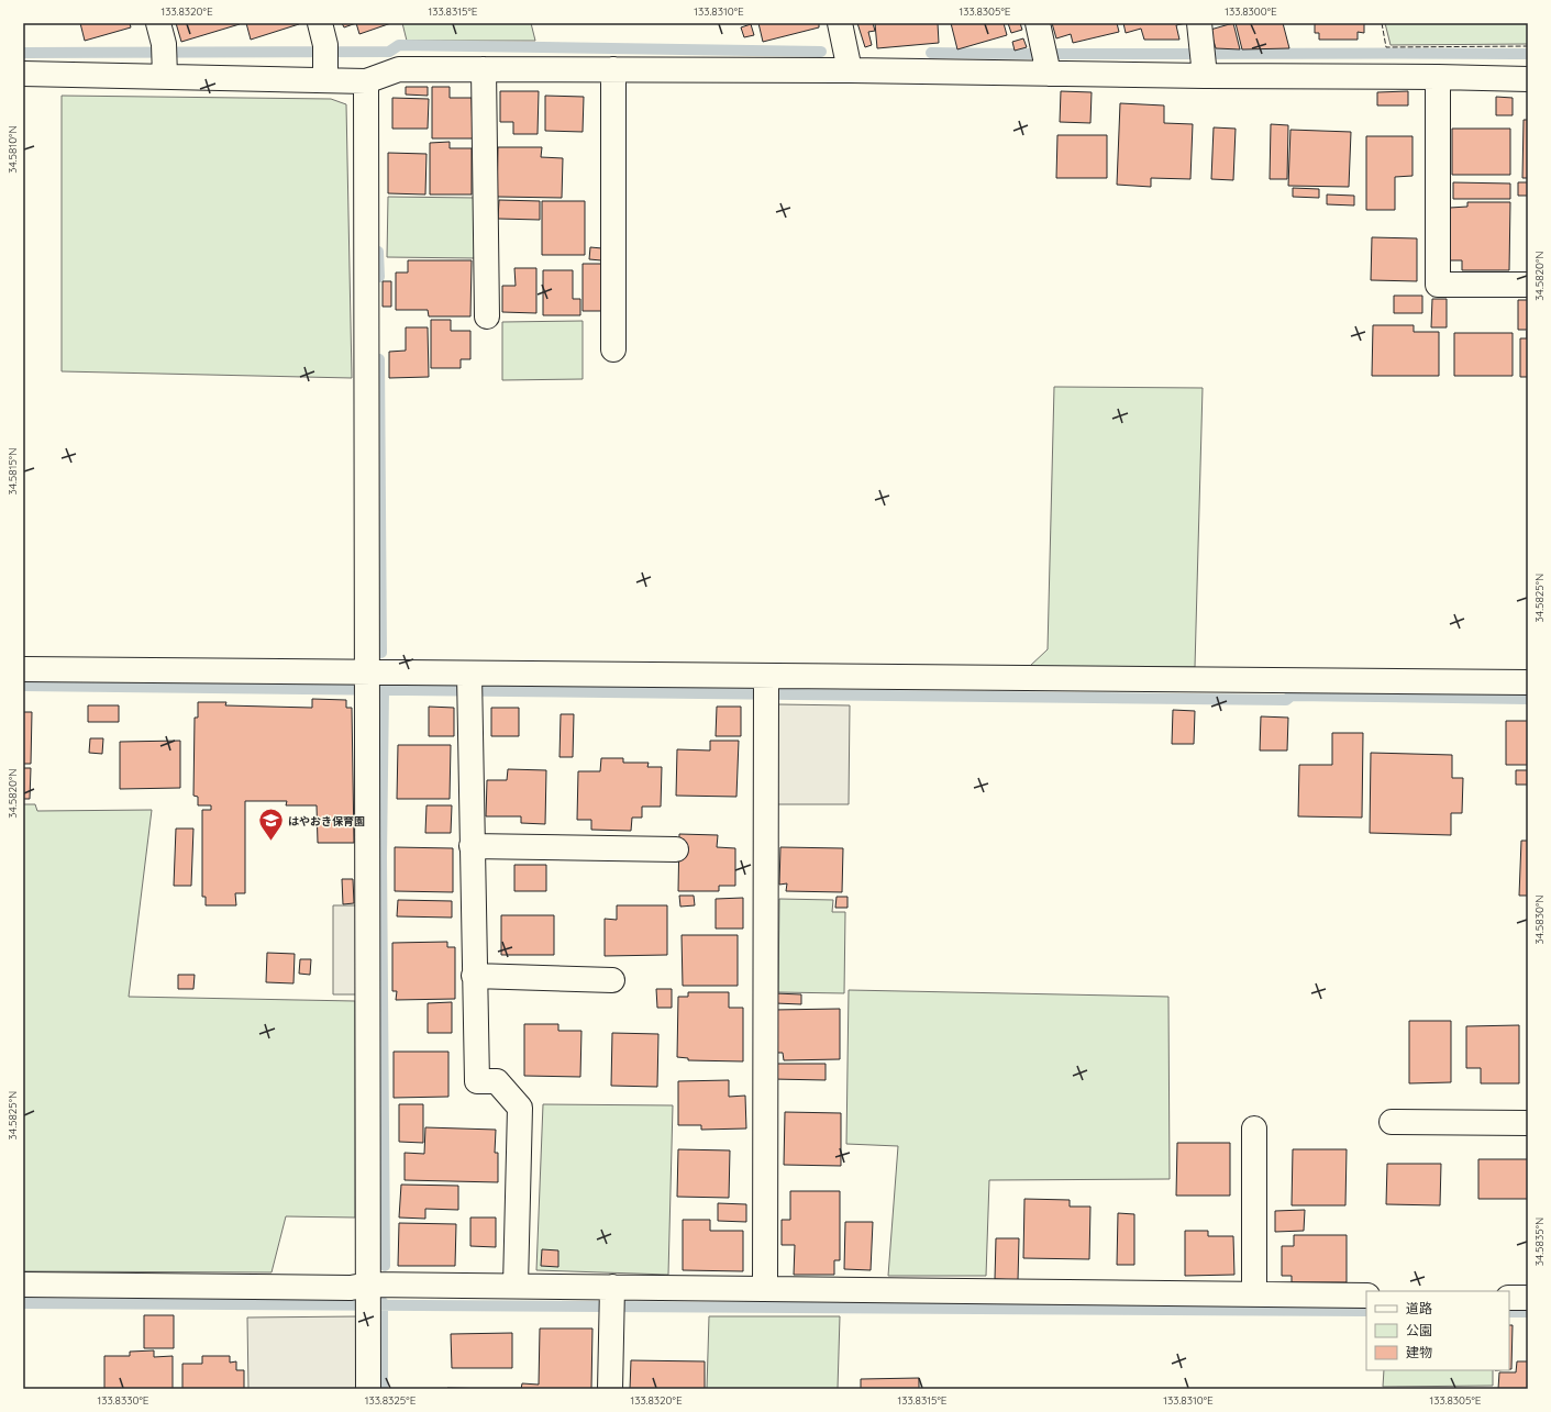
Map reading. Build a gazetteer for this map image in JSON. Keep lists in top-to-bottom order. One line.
{"places":{"school or university":["はやおき保育園"]},"legend":["道路","公園","建物"],"coordinates":["133.8320°E","133.8315°E","133.8310°E","133.8305°E","133.8300°E","34.5810°N","34.5820°N","34.5815°N","34.5825°N","34.5830°N","34.5835°N","133.8330°E","133.8325°E"]}
